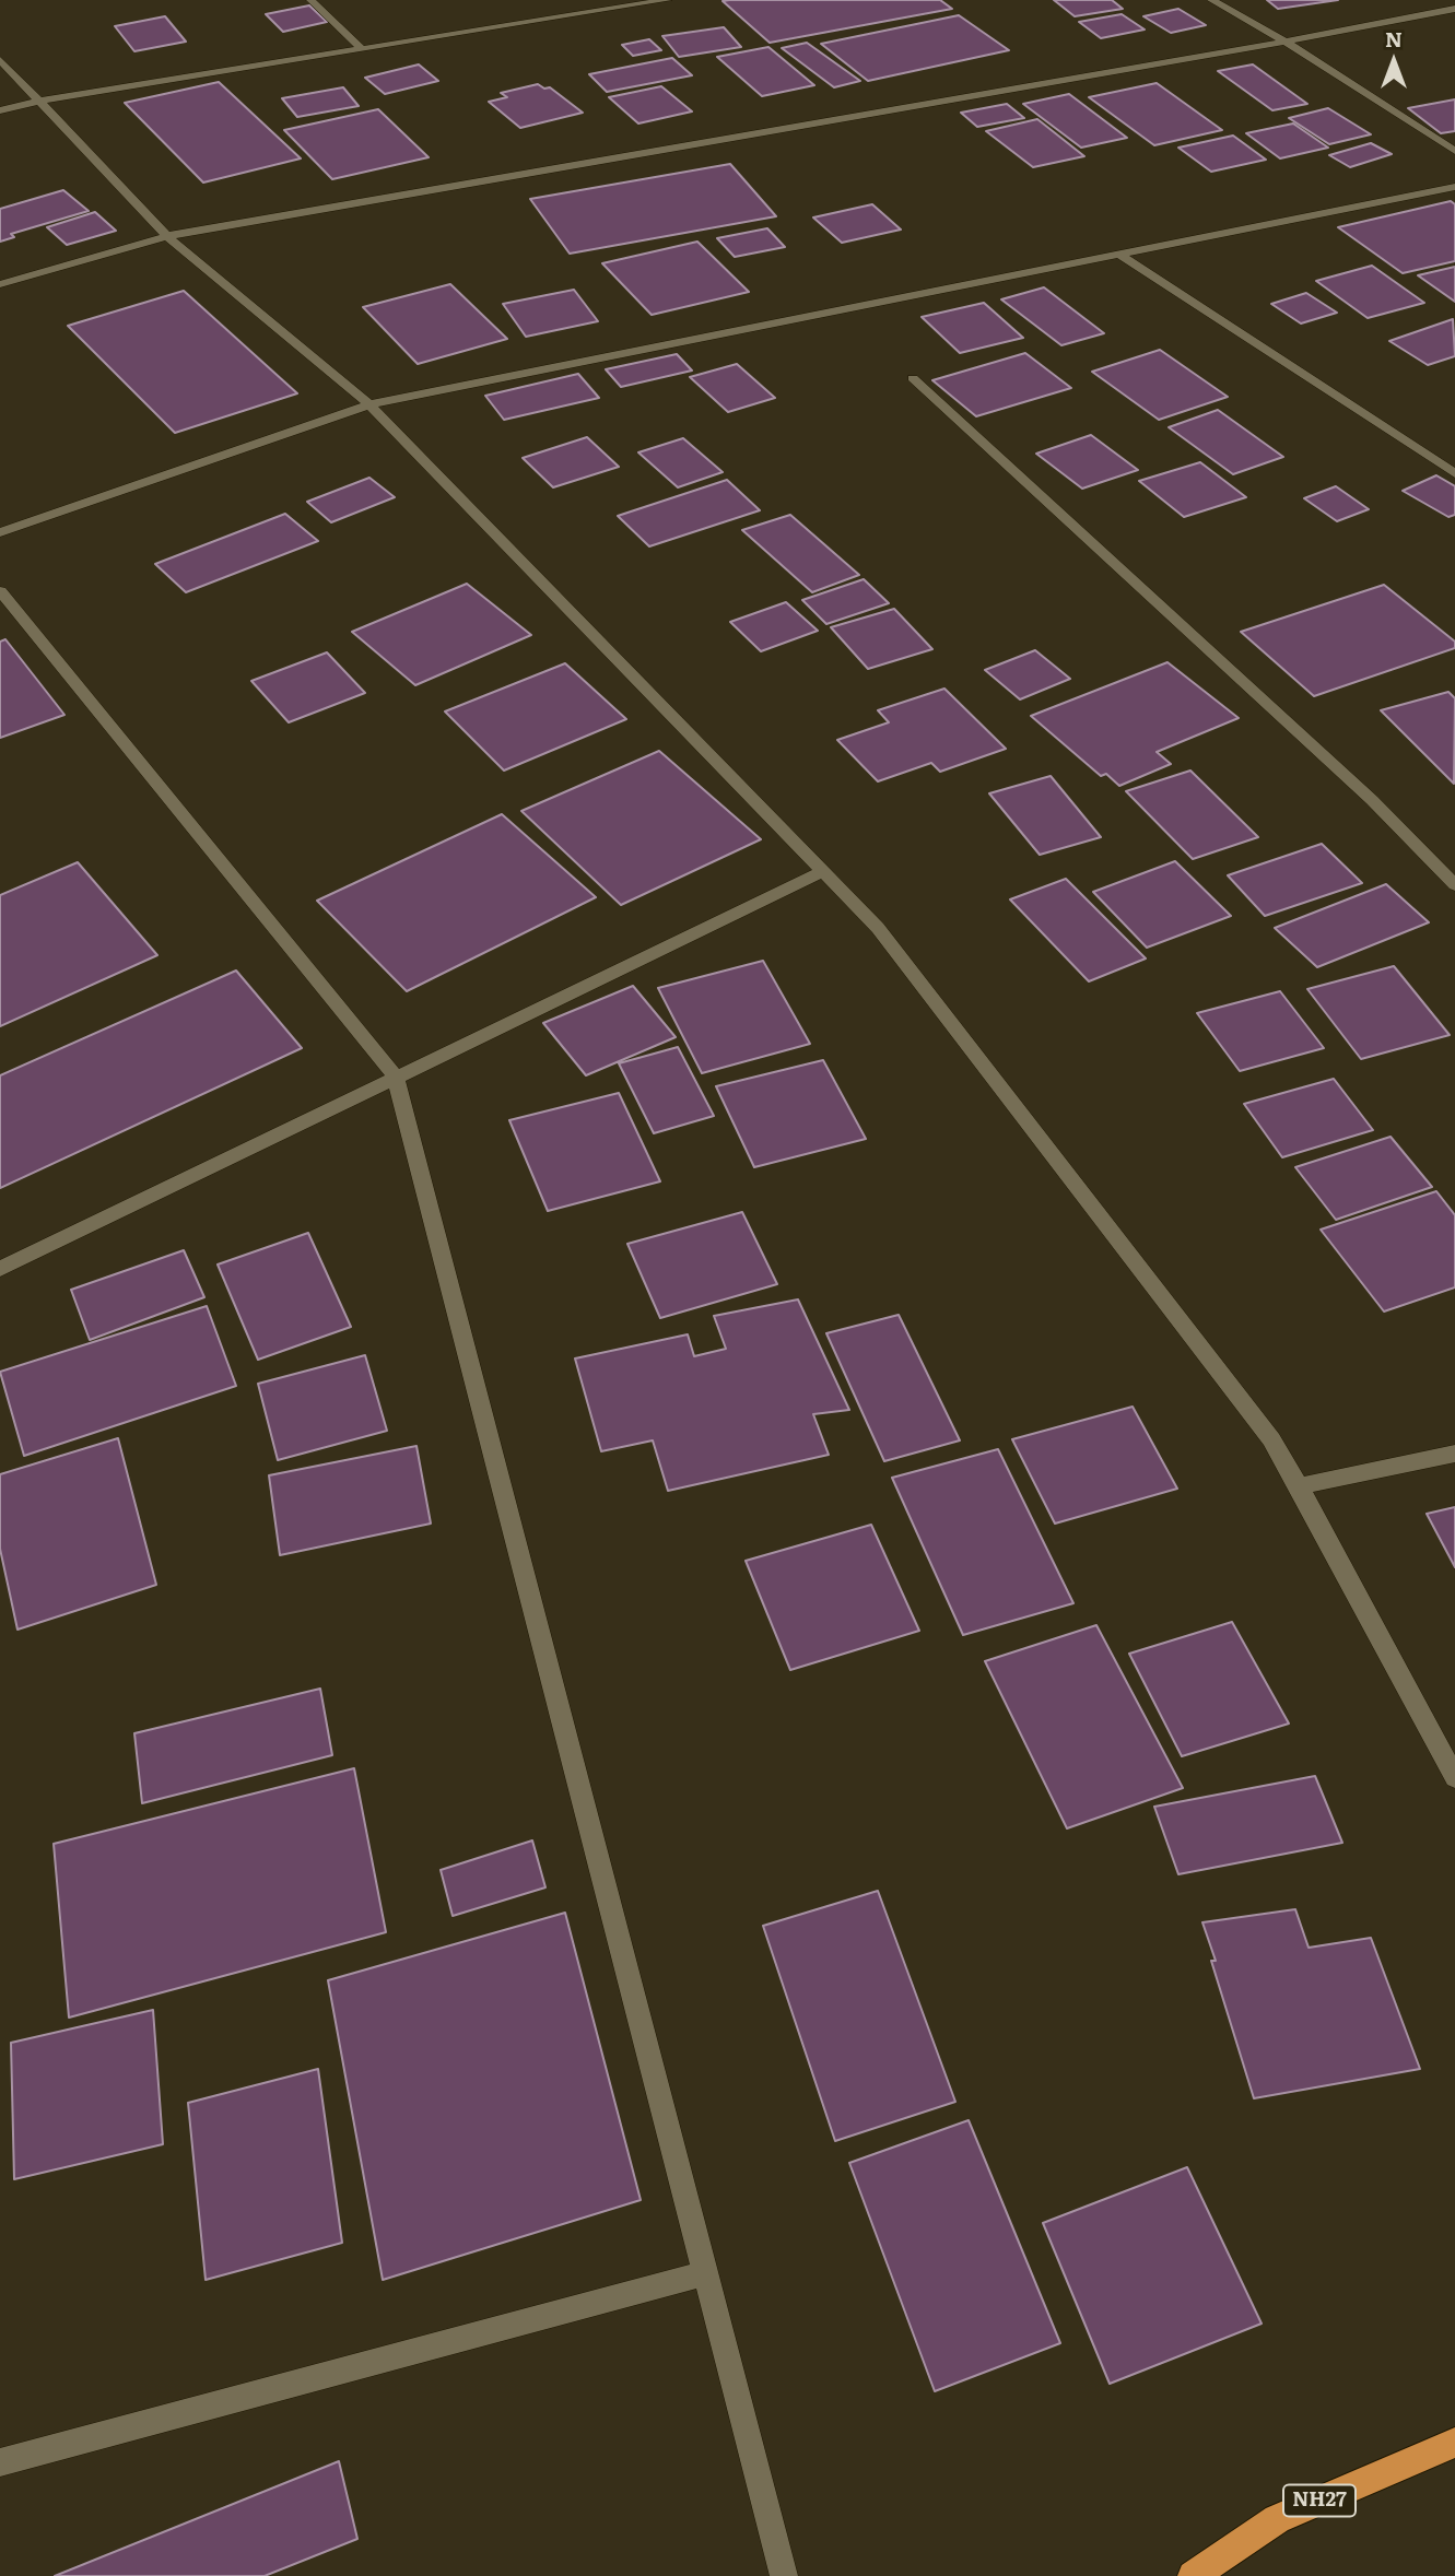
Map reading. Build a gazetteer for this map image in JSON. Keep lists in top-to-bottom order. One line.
{"streets":{"highway":["NH27"]},"north":"top"}
